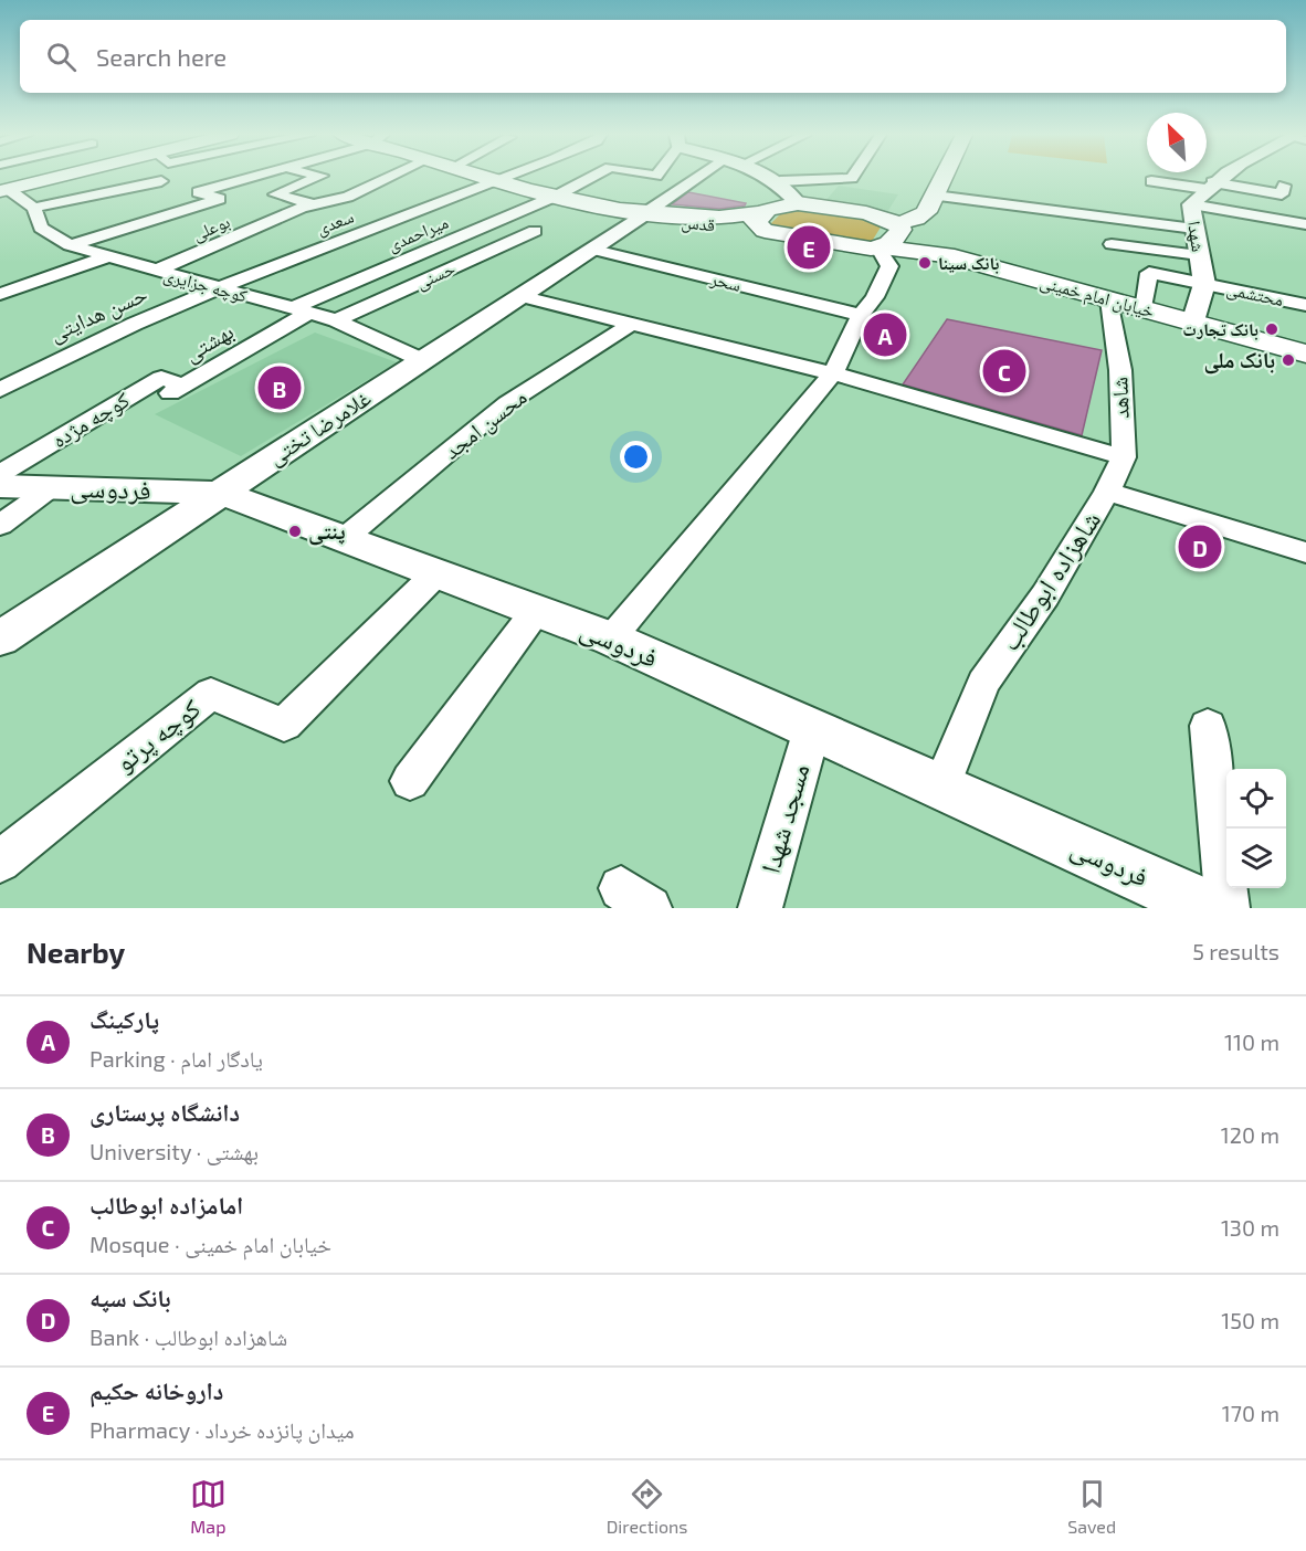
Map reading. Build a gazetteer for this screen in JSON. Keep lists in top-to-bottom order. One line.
{"streets":{"main road":["قدس","خیابان امام خمینی"],"street":["سعدی","بوعلی","میراحمدی","شهدا","حسنی","سحر","کوچه جزایری","محتشمی","حسن هدایتی","بهشتی","شاهد","کوچه مژده","محسن امجد","غلامرضا تختی","فردوسی","شاهزاده ابوطالب","کوچه پرتو","مسجد شهدا"]},"crossings":[["سعدی","قدس"],["سعدی","کوچه جزایری"],["سعدی","حسن هدایتی"],["قدس","میراحمدی"],["قدس","خیابان امام خمینی"],["قدس","غلامرضا تختی"],["بوعلی","کوچه جزایری"],["میراحمدی","کوچه جزایری"],["میراحمدی","بهشتی"],["شهدا","محتشمی"],["شهدا","خیابان امام خمینی"],["حسنی","کوچه جزایری"],["سحر","غلامرضا تختی"],["کوچه جزایری","حسن هدایتی"],["کوچه جزایری","بهشتی"],["کوچه جزایری","غلامرضا تختی"],["محتشمی","خیابان امام خمینی"],["خیابان امام خمینی","شاهد"],["بهشتی","کوچه مژده"],["شاهد","شاهزاده ابوطالب"],["محسن امجد","فردوسی"],["غلامرضا تختی","فردوسی"],["فردوسی","شاهزاده ابوطالب"],["فردوسی","کوچه پرتو"],["فردوسی","مسجد شهدا"]],"places":["بانک سینا","بانک تجارت","بانک ملی","پنتی"],"north":"top left","page":{"search":"Search here","pins":["E","A","C","B","D"],"heading":["Nearby","5 results"],"list":[{"mark":"A","name":"پارکینگ","note":"Parking · یادگار امام","value":"110 m"},{"mark":"B","name":"دانشگاه پرستاری","note":"University · بهشتی","value":"120 m"},{"mark":"C","name":"امامزاده ابوطالب","note":"Mosque · خیابان امام خمینی","value":"130 m"},{"mark":"D","name":"بانک سپه","note":"Bank · شاهزاده ابوطالب","value":"150 m"},{"mark":"E","name":"داروخانه حکیم","note":"Pharmacy · میدان پانزده خرداد","value":"170 m"}],"nav":["Map","Directions","Saved"]}}
